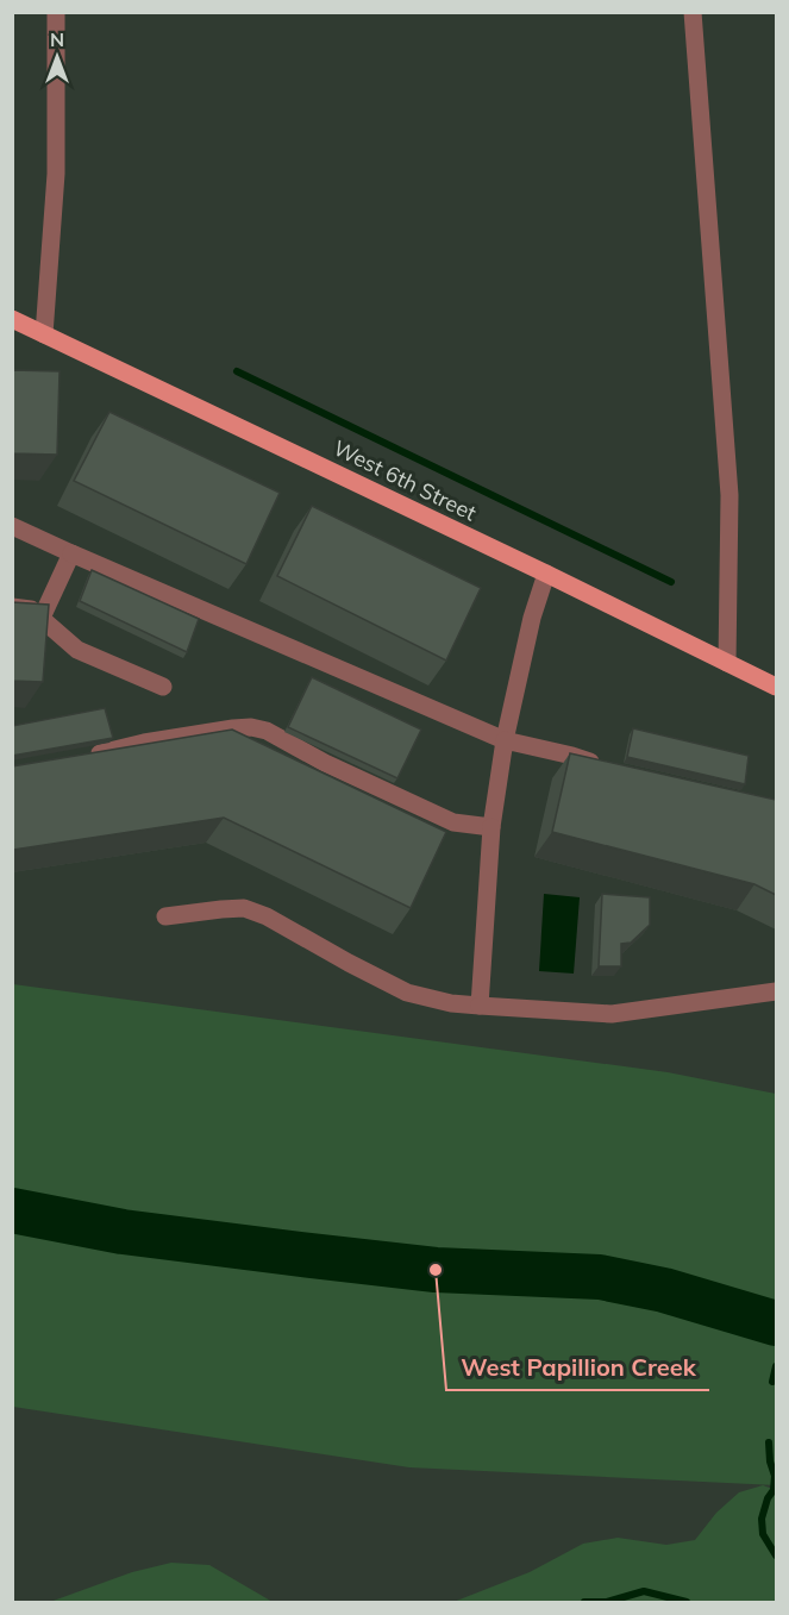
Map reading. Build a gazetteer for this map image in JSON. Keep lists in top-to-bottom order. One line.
{"streets":{"main road":["West 6th Street"]},"places":["West Papillion Creek"],"north":"top"}
